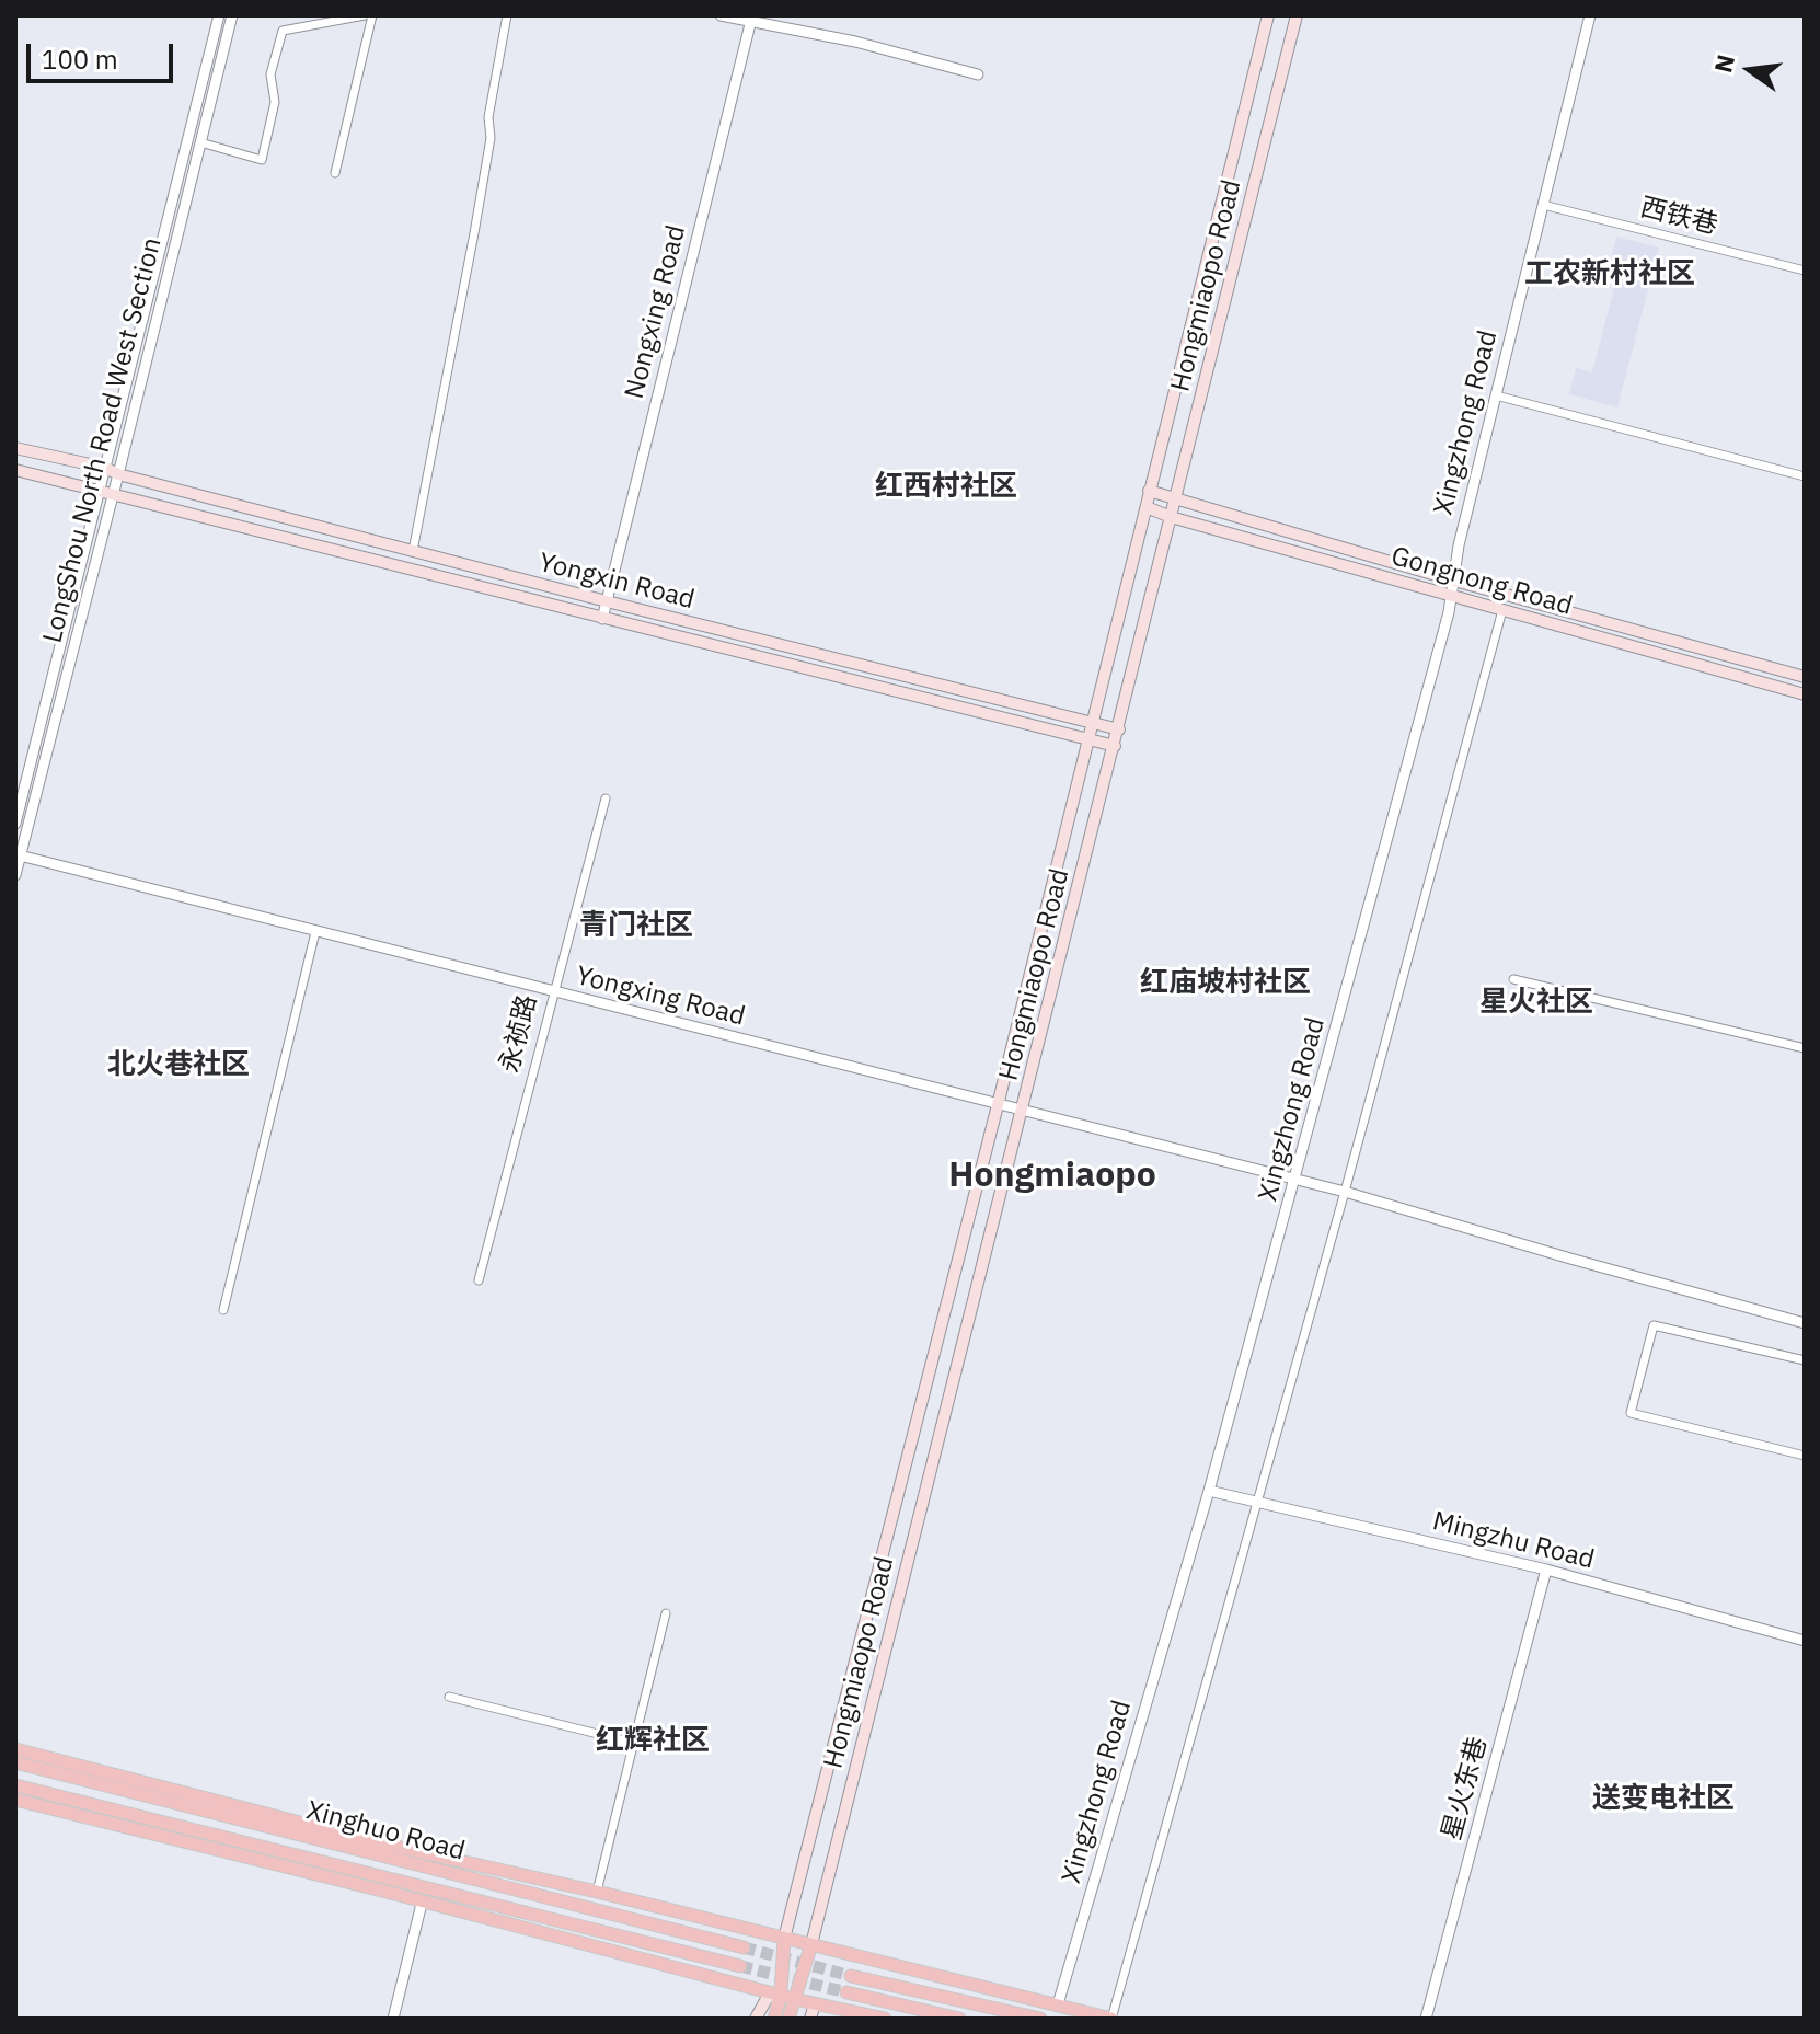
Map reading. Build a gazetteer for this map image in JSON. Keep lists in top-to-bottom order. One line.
{"streets":{"main road":["Hongmiaopo Road","Yongxin Road","Gongnong Road","Xinghuo Road"],"street":["西铁巷","Nongxing Road","Xingzhong Road","LongShou North Road West Section","Yongxing Road","永祯路","Mingzhu Road","星火东巷"]},"crossings":[["西铁巷","Xingzhong Road"],["Hongmiaopo Road","Yongxin Road"],["Hongmiaopo Road","Gongnong Road"],["Hongmiaopo Road","Yongxing Road"],["Nongxing Road","Yongxin Road"],["Xingzhong Road","Gongnong Road"],["Xingzhong Road","Yongxing Road"],["Xingzhong Road","Mingzhu Road"],["LongShou North Road West Section","Yongxin Road"],["LongShou North Road West Section","Yongxing Road"],["Yongxing Road","永祯路"],["Mingzhu Road","星火东巷"]],"districts":["工农新村社区","红西村社区","青门社区","红庙坡村社区","星火社区","北火巷社区","Hongmiaopo","红辉社区","送变电社区"],"scale_bar":"100 m","north":"left"}
